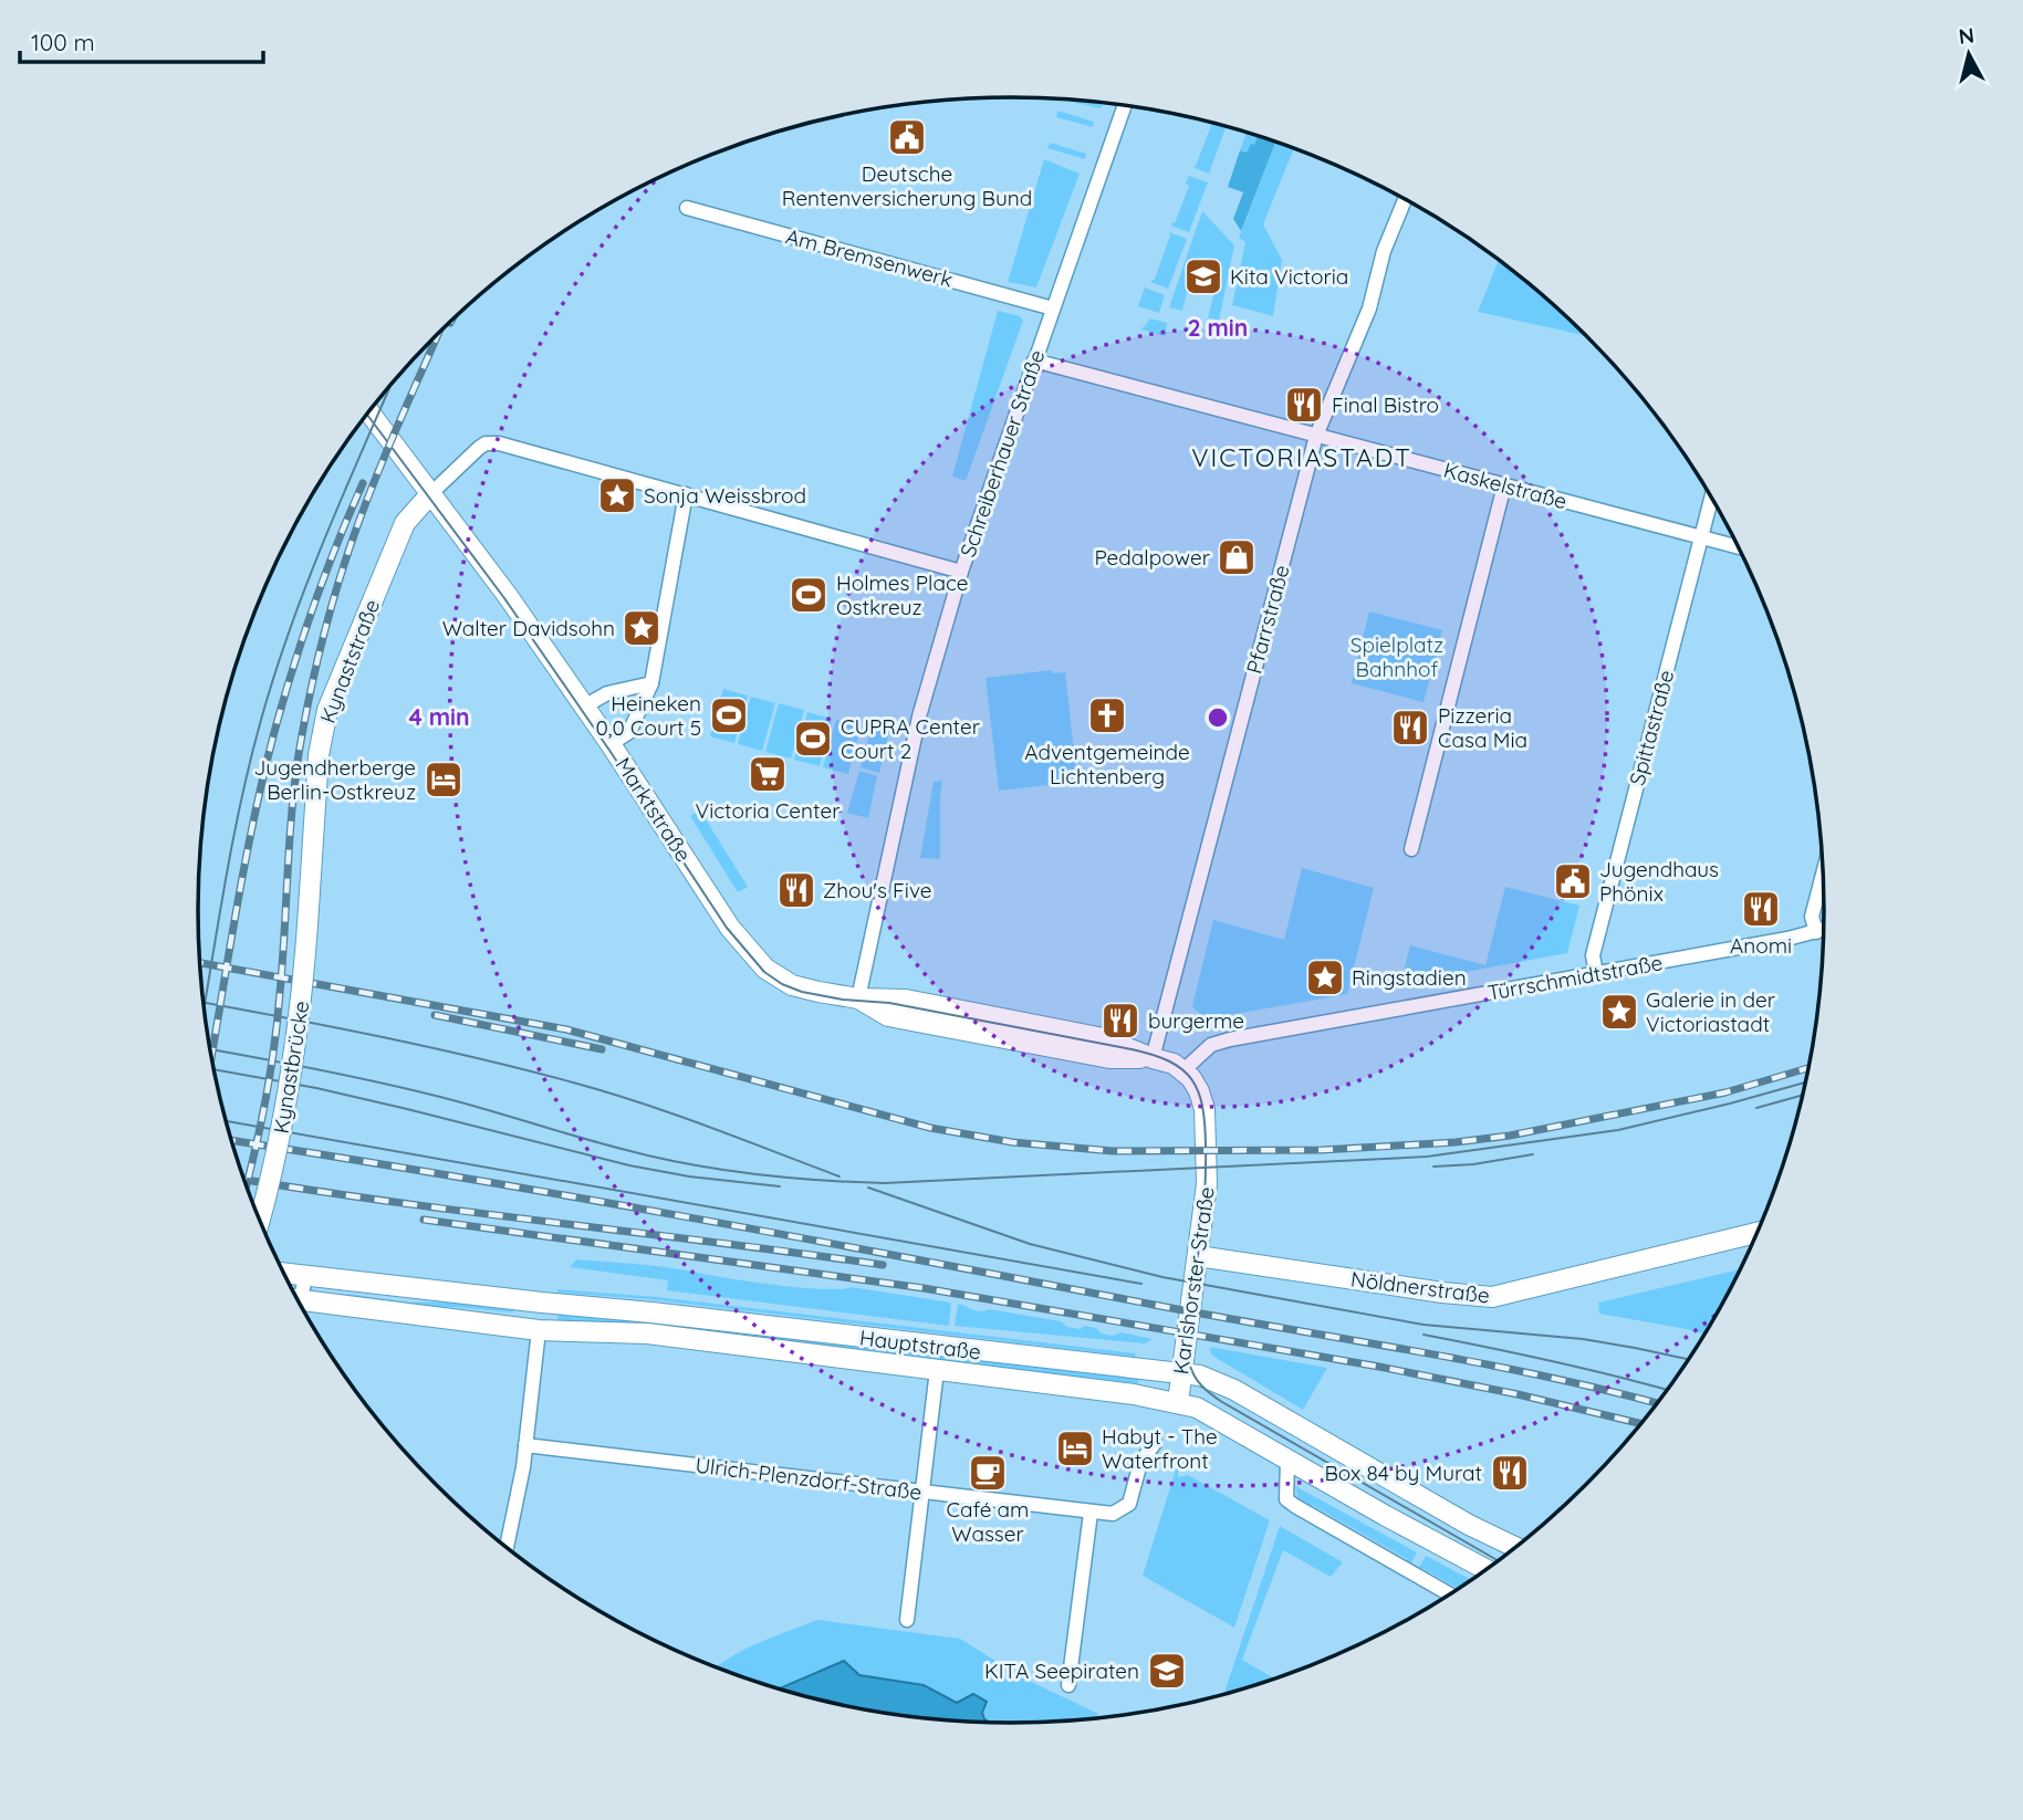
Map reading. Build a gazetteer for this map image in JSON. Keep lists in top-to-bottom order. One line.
{"streets":{"main road":["Kynaststraße","Marktstraße","Kynastbrücke","Karlshorster Straße","Nöldnerstraße","Hauptstraße"],"street":["Am Bremsenwerk","Schreiberhauer Straße","Kaskelstraße","Pfarrstraße","Spittastraße","Türrschmidtstraße","Ulrich-Plenzdorf-Straße"]},"crossings":[["Am Bremsenwerk","Schreiberhauer Straße"],["Schreiberhauer Straße","Kaskelstraße"],["Schreiberhauer Straße","Marktstraße"],["Kaskelstraße","Pfarrstraße"],["Kaskelstraße","Spittastraße"],["Pfarrstraße","Marktstraße"],["Kynaststraße","Marktstraße"],["Kynaststraße","Kynastbrücke"],["Spittastraße","Türrschmidtstraße"],["Marktstraße","Türrschmidtstraße"],["Marktstraße","Karlshorster Straße"],["Türrschmidtstraße","Karlshorster Straße"],["Karlshorster Straße","Nöldnerstraße"],["Karlshorster Straße","Hauptstraße"]],"districts":["VICTORIASTADT"],"parks":["Spielplatz Bahnhof"],"places":{"public building":["Deutsche Rentenversicherung Bund","Jugendhaus Phönix"],"school or university":["Kita Victoria","KITA Seepiraten"],"restaurant":["Final Bistro","Pizzeria Casa Mia","Zhou's Five","Anomi","burgerme","Box 84 by Murat"],"place":["Sonja Weissbrod","Walter Davidsohn","Ringstadien","Galerie in der Victoriastadt"],"shop":["Pedalpower"],"sports":["Holmes Place Ostkreuz","Heineken 0,0 Court 5","CUPRA Center Court 2"],"church":["Adventgemeinde Lichtenberg"],"supermarket":["Victoria Center"],"hotel":["Jugendherberge Berlin-Ostkreuz","Habyt - The Waterfront"],"cafe":["Café am Wasser"]},"scale_bar":"100 m","north":"top","rings":["2 min","4 min"]}
